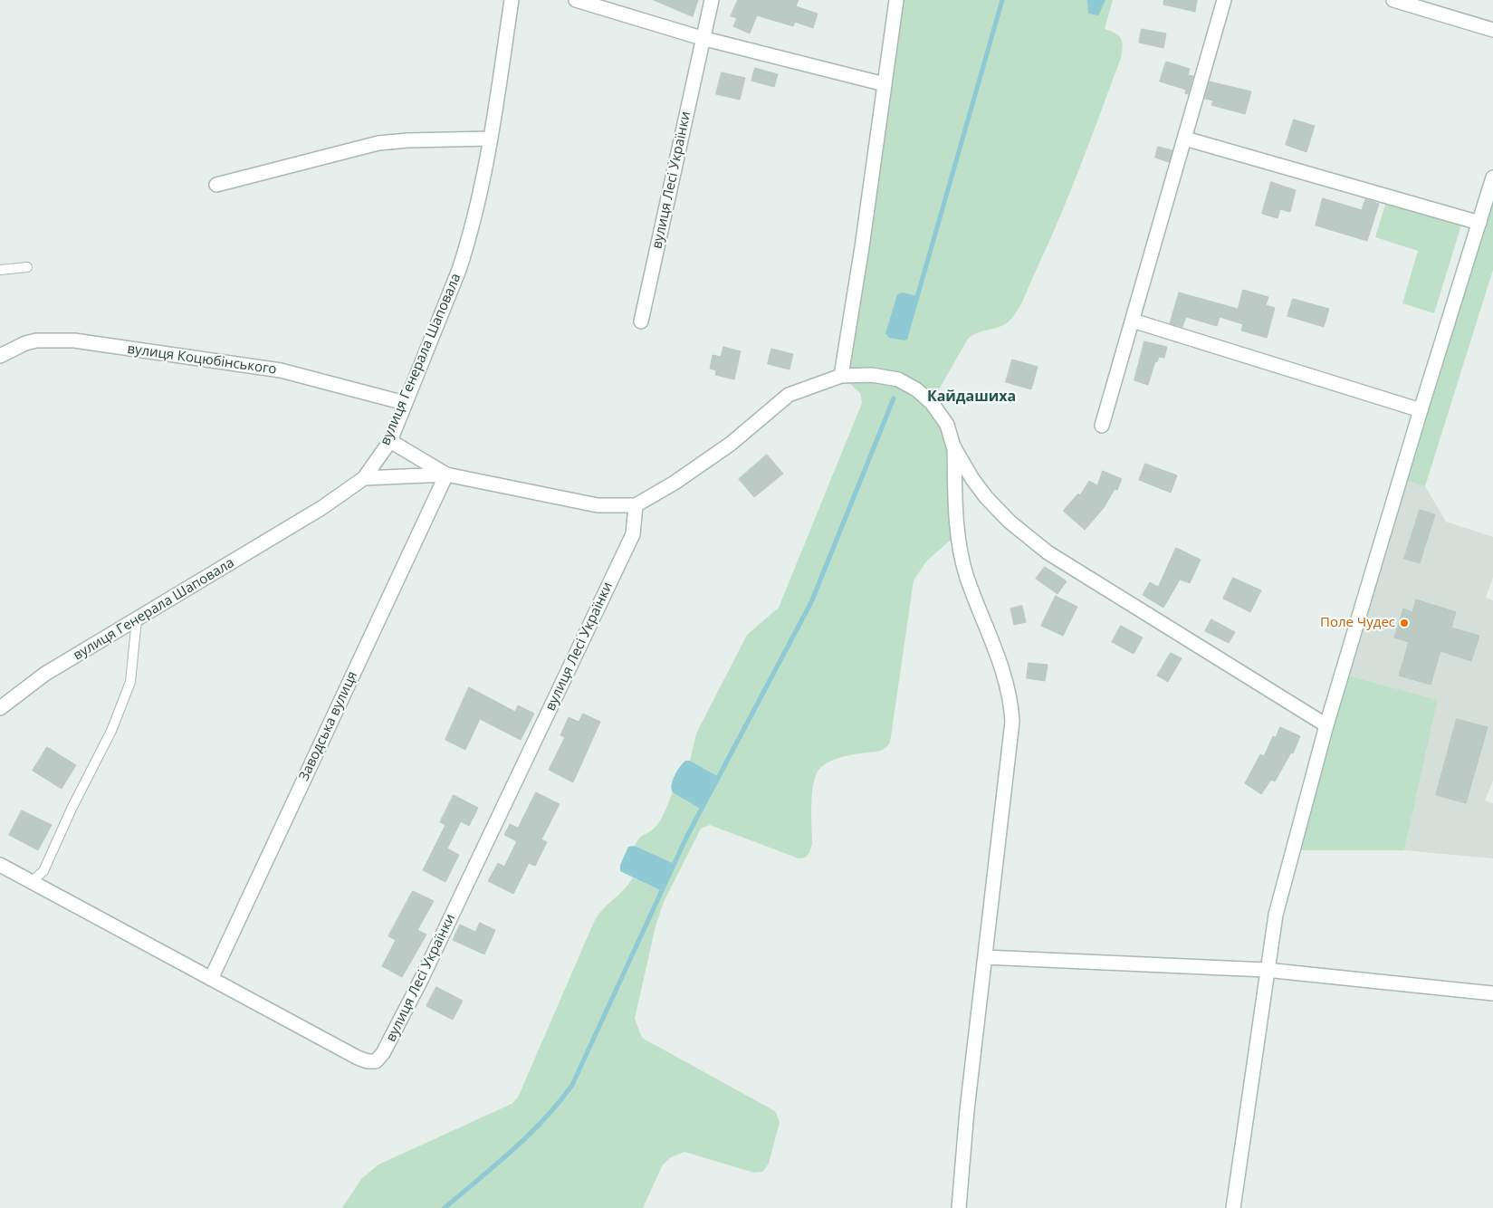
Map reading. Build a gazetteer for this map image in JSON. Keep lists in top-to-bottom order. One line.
{"streets":{"street":["вулиця Лесі Українки","вулиця Коцюбінського","вулиця Генерала Шаповала","Заводська вулиця"]},"crossings":[["вулиця Лесі Українки","Заводська вулиця"],["вулиця Коцюбінського","вулиця Генерала Шаповала"]],"districts":["Кайдашиха"],"places":["Поле Чудес"]}
